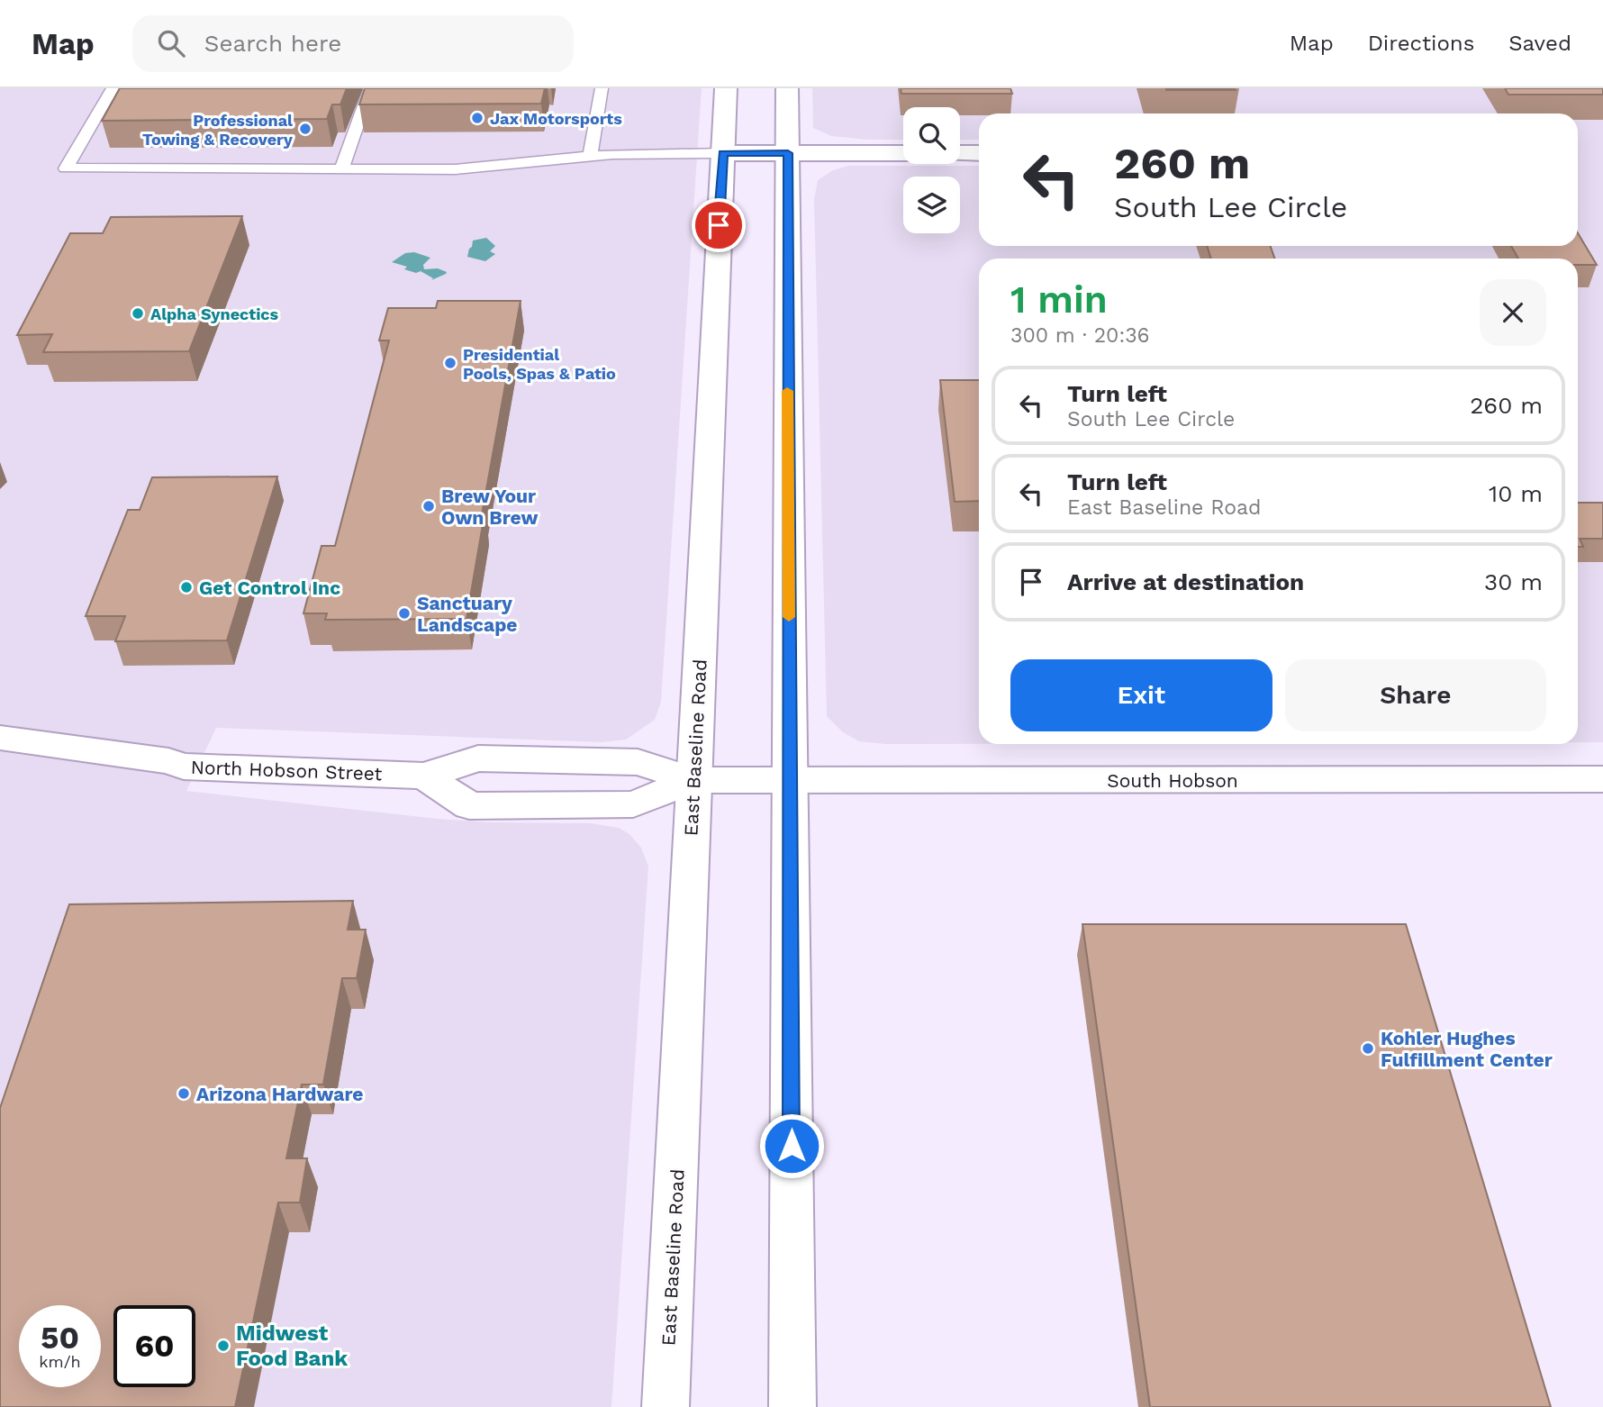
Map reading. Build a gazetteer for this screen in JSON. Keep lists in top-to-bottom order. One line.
{"streets":{"main road":["East Baseline Road","North Hobson Street","South Hobson"]},"crossings":[["East Baseline Road","North Hobson Street"],["North Hobson Street","South Hobson"]],"places":["Jax Motorsports","Professional Towing & Recovery","Alpha Synectics","Presidential Pools, Spas & Patio","Brew Your Own Brew","Get Control Inc","Sanctuary Landscape","Kohler Hughes Fulfillment Center","Arizona Hardware","Midwest Food Bank"],"page":{"header":"Map","search":"Search here","nav":["Map","Directions","Saved"],"turn":["260 m","South Lee Circle"],"heading":["1 min","300 m · 20:36"],"list":[{"name":"Turn left","note":"South Lee Circle","value":"260 m"},{"name":"Turn left","note":"East Baseline Road","value":"10 m"},{"name":"Arrive at destination","value":"30 m"}],"buttons":["Exit","Share"],"speed":"50 km/h","limit":"60"}}
